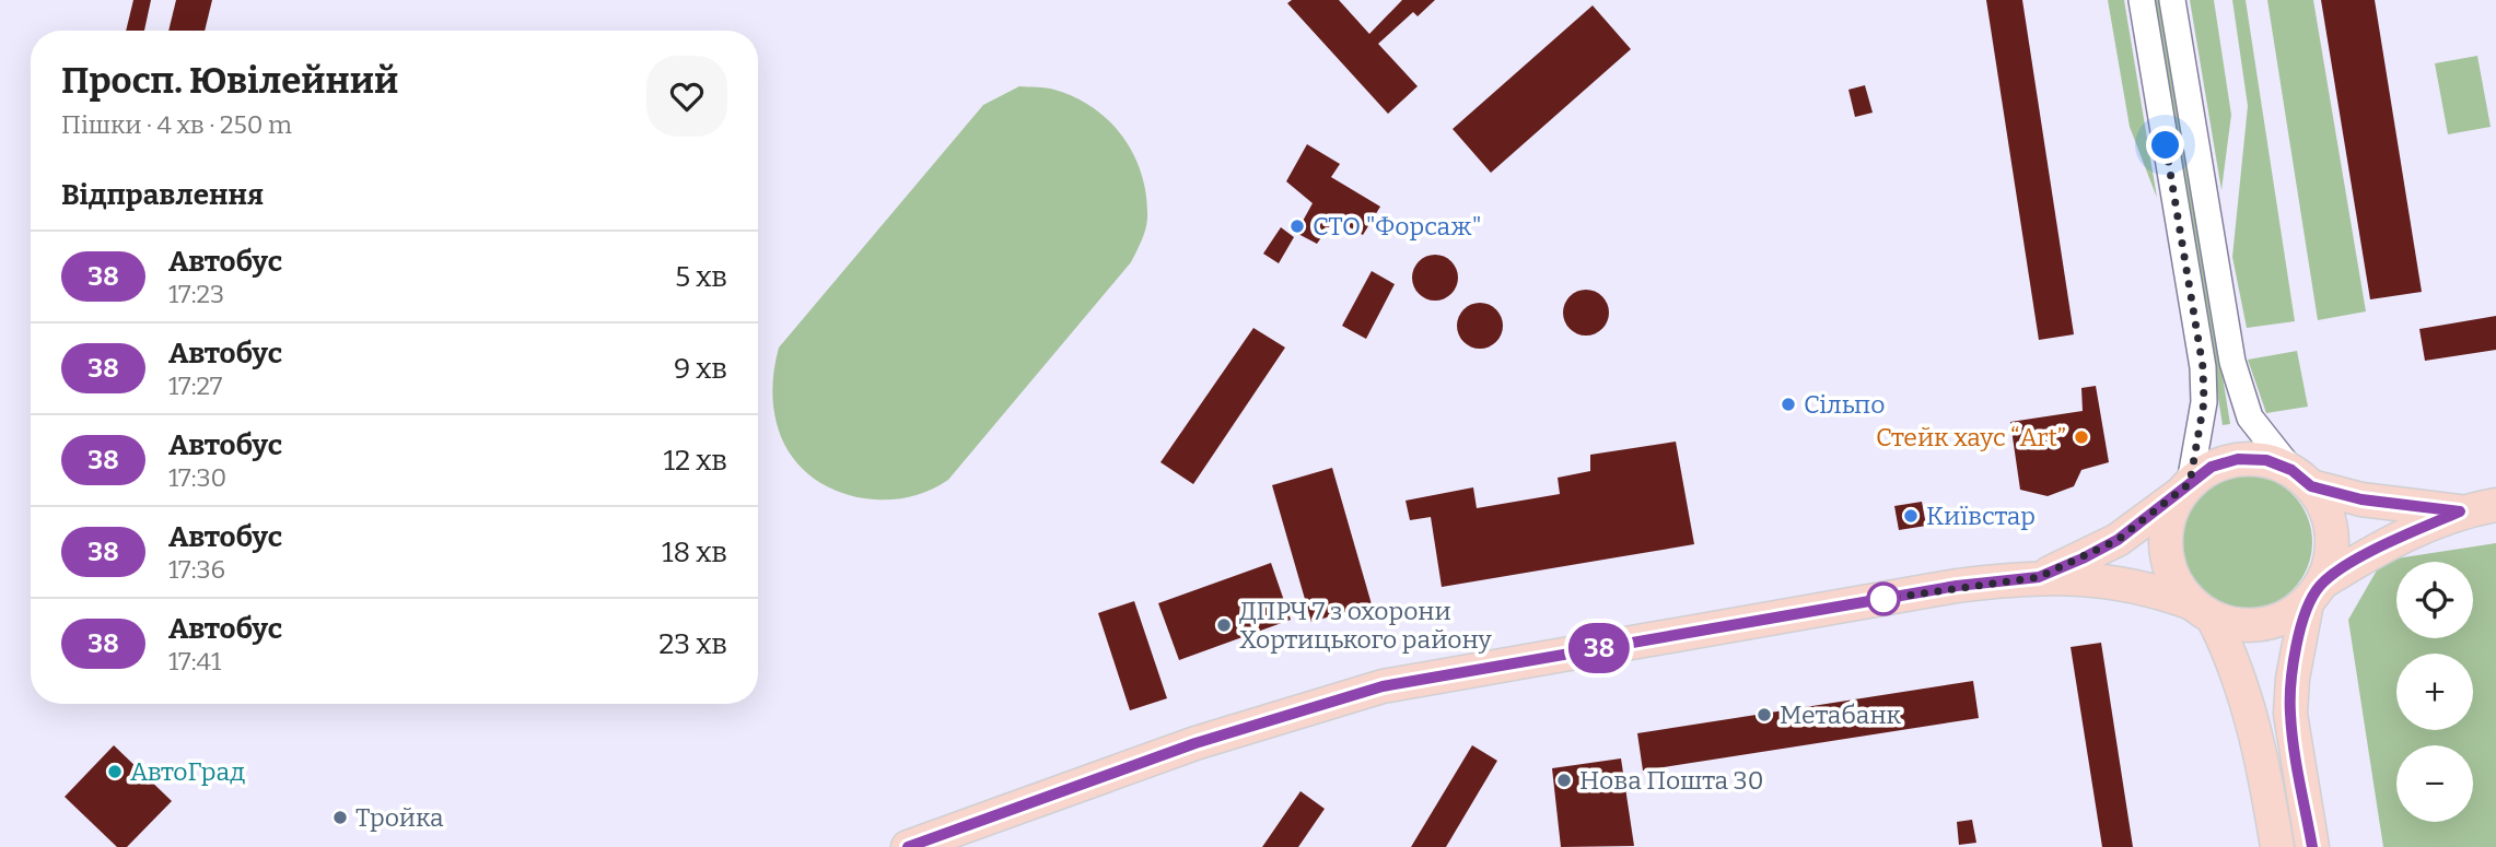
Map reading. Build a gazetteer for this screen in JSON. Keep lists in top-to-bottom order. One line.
{"places":["СТО \"Форсаж\"","Сільпо","Стейк хаус “Art”","Київстар","ДПРЧ 7 з охорони Хортицького району","Метабанк","АвтоГрад","Нова Пошта 30","Тройка"],"lines":["bus line 38"],"page":{"on_map":"38","heading":[["Просп. Ювілейний","Пішки · 4 хв · 250 m"],"Відправлення"],"list":[{"mark":"38","name":"Автобус","note":"17:23","value":"5 хв"},{"mark":"38","name":"Автобус","note":"17:27","value":"9 хв"},{"mark":"38","name":"Автобус","note":"17:30","value":"12 хв"},{"mark":"38","name":"Автобус","note":"17:36","value":"18 хв"},{"mark":"38","name":"Автобус","note":"17:41","value":"23 хв"}],"map_buttons":["+","−"]}}
